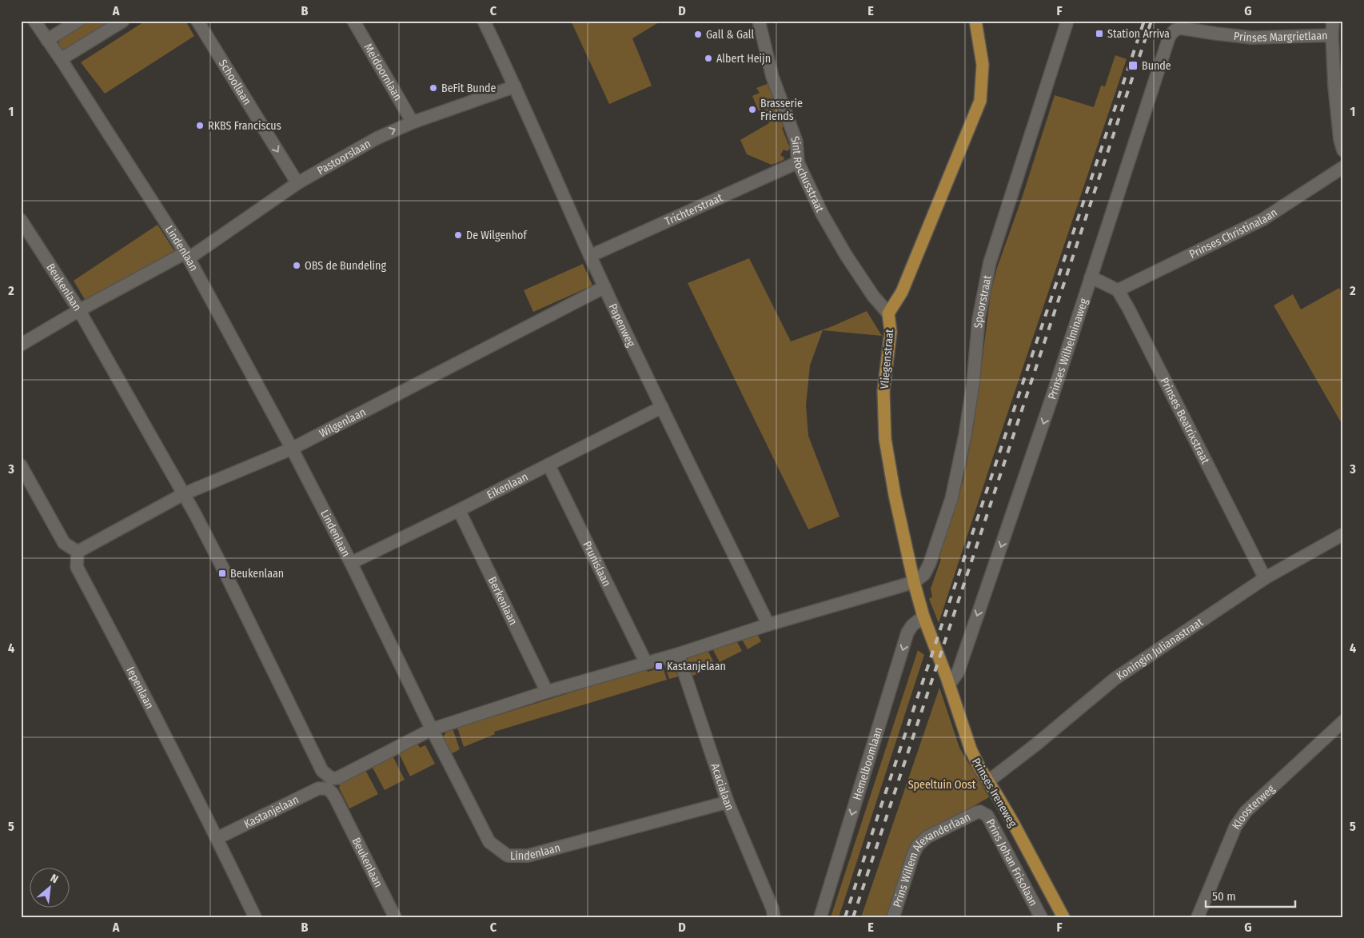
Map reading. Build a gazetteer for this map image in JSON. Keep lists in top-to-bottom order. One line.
{"streets":{"main road":["Vliegenstraat","Prinses Ireneweg"],"street":["Prinses Margrietlaan","Meidoornlaan","Schoollaan","Pastoorslaan","Sint Rochusstraat","Trichterstraat","Prinses Christinalaan","Lindenlaan","Beukenlaan","Spoorstraat","Papenweg","Prinses Wilhelminaweg","Prinses Beatrixstraat","Wilgenlaan","Eikenlaan","Prunislaan","Berkenlaan","Koningin Julianastraat","Iepenlaan","Hemelboomlaan","Acacialaan","Kloosterweg","Kastanjelaan","Prins Willem Alexanderlaan","Prins Johan Frisolaan"]},"crossings":[["Prinses Margrietlaan","Prinses Wilhelminaweg"],["Meidoornlaan","Pastoorslaan"],["Schoollaan","Pastoorslaan"],["Pastoorslaan","Lindenlaan"],["Pastoorslaan","Beukenlaan"],["Pastoorslaan","Papenweg"],["Sint Rochusstraat","Trichterstraat"],["Sint Rochusstraat","Vliegenstraat"],["Trichterstraat","Papenweg"],["Prinses Christinalaan","Prinses Beatrixstraat"],["Lindenlaan","Wilgenlaan"],["Lindenlaan","Eikenlaan"],["Lindenlaan","Acacialaan"],["Lindenlaan","Kastanjelaan"],["Beukenlaan","Wilgenlaan"],["Beukenlaan","Kastanjelaan"],["Spoorstraat","Vliegenstraat"],["Spoorstraat","Kastanjelaan"],["Papenweg","Wilgenlaan"],["Papenweg","Eikenlaan"],["Papenweg","Kastanjelaan"],["Prinses Wilhelminaweg","Vliegenstraat"],["Prinses Wilhelminaweg","Prinses Ireneweg"],["Vliegenstraat","Hemelboomlaan"],["Vliegenstraat","Prinses Ireneweg"],["Vliegenstraat","Kastanjelaan"],["Prinses Beatrixstraat","Koningin Julianastraat"],["Wilgenlaan","Iepenlaan"],["Eikenlaan","Prunislaan"],["Eikenlaan","Berkenlaan"],["Prunislaan","Kastanjelaan"],["Berkenlaan","Kastanjelaan"],["Koningin Julianastraat","Prinses Ireneweg"],["Iepenlaan","Kastanjelaan"],["Acacialaan","Kastanjelaan"],["Prins Willem Alexanderlaan","Prins Johan Frisolaan"]],"one_way":["Schoollaan","Prinses Wilhelminaweg","Hemelboomlaan"],"parks":["Speeltuin Oost"],"places":{"transit":["Station Arriva","Bunde","Beukenlaan","Kastanjelaan"],"other":["Gall & Gall","Albert Heijn","BeFit Bunde","Brasserie Friends","RKBS Franciscus","De Wilgenhof","OBS de Bundeling"]},"scale_bar":"50 m","north":"top right","grid":{"columns":["A","B","C","D","E","F","G"],"rows":["1","2","3","4","5"]}}
